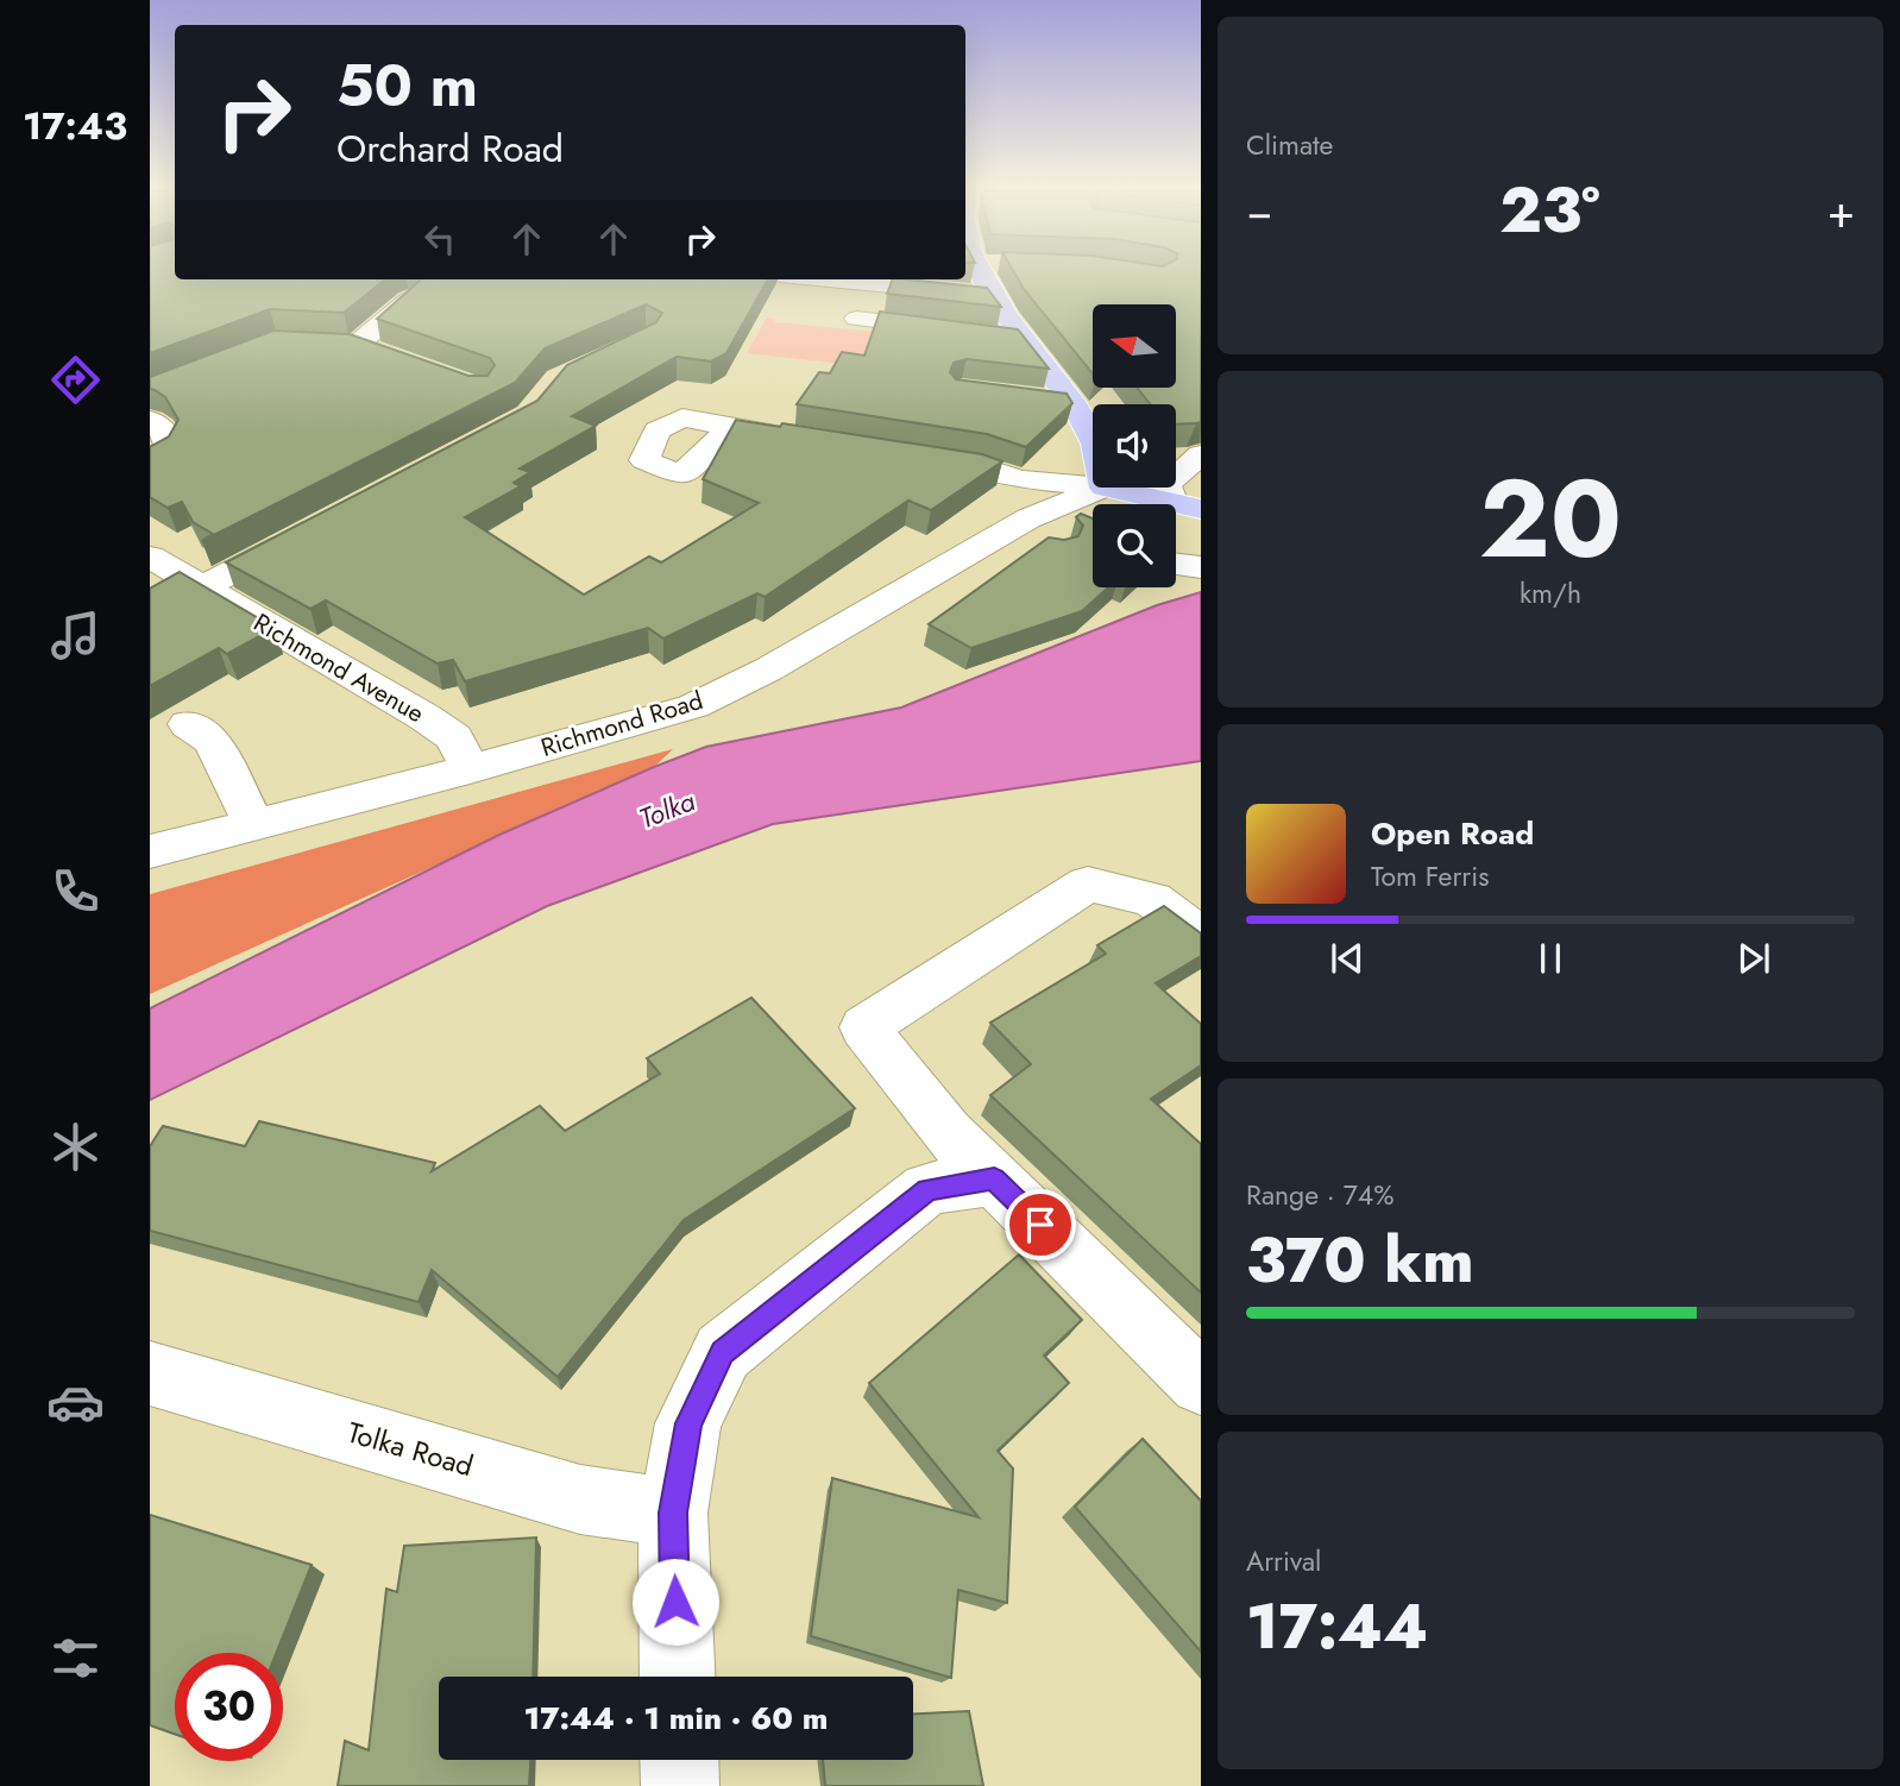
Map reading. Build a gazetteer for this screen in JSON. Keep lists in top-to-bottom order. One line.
{"streets":{"street":["Richmond Avenue","Richmond Road","Tolka Road"]},"crossings":[["Richmond Avenue","Richmond Road"]],"water":["Tolka"],"north":"left","page":{"tabs":"17:43","tile":["Climate",["20","km/h"],["Range · 74%","370 km"],["Arrival","17:44"]],"turn":["50 m","Orchard Road"],"heat":["−","23°","+"],"song":["Open Road","Tom Ferris"],"limit":"30","trip":"17:44 · 1 min · 60 m"}}
